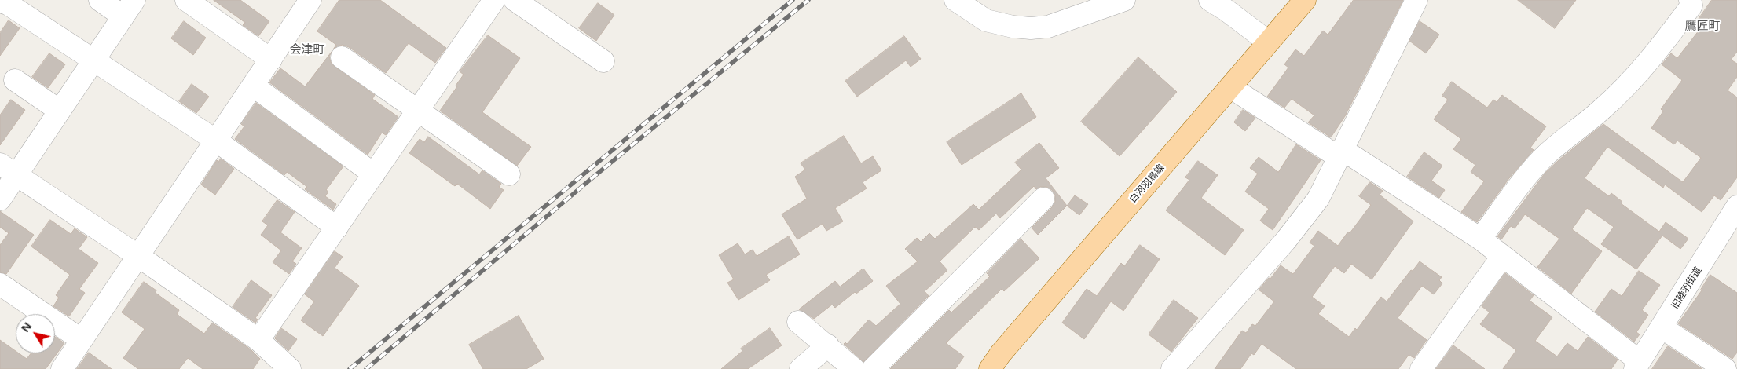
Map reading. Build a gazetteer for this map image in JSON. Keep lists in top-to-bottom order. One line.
{"streets":{"main road":["白河羽鳥線"],"street":["旧陸羽街道"]},"districts":["鷹匠町","会津町"],"north":"top left"}
